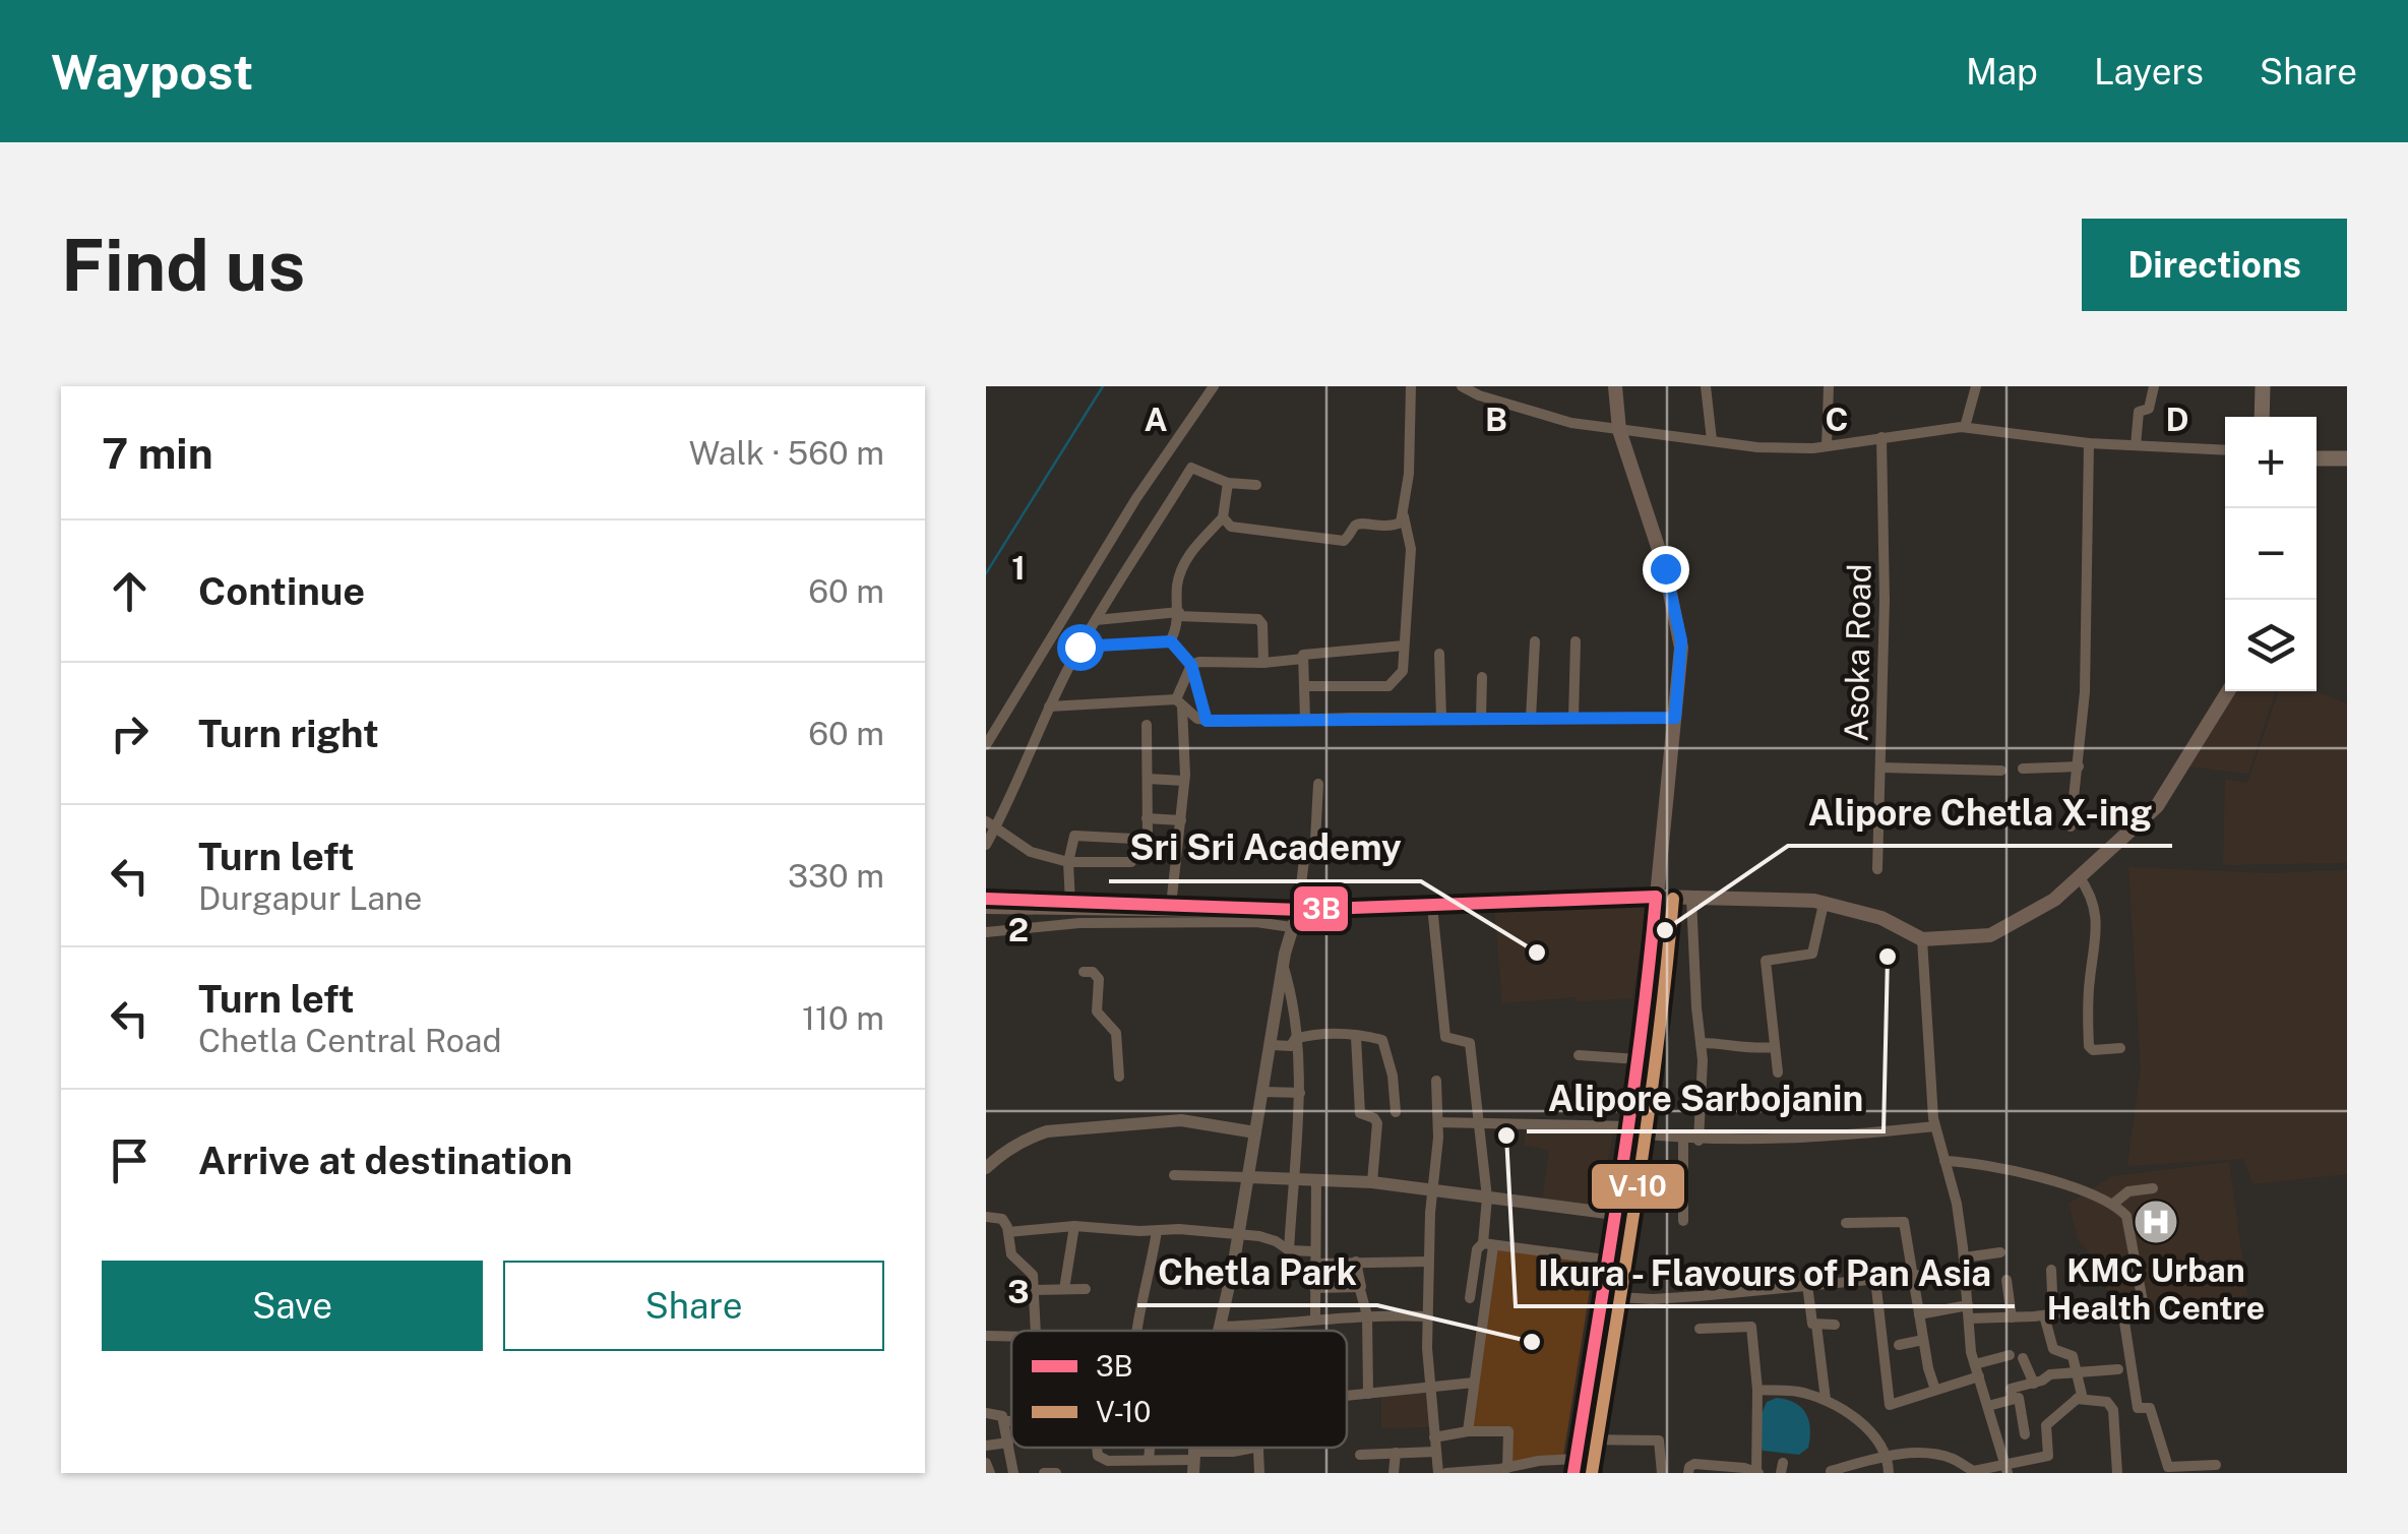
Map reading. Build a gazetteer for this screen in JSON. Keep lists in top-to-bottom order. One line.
{"streets":{"street":["Asoka Road"]},"places":{"other":["Alipore Chetla X-ing","Sri Sri Academy","Alipore Sarbojanin","Ikura - Flavours of Pan Asia","Chetla Park"],"hospital":["KMC Urban Health Centre"]},"lines":["transit line 3B","transit line V-10"],"legend":["3B","V-10"],"page":{"header":"Waypost","nav":["Map","Layers","Share"],"buttons":["Directions",["Save","Share"]],"title":"Find us","heading":["7 min","Walk · 560 m"],"map_buttons":["+","−"],"list":[["Continue","60 m"],["Turn right","60 m"],["Turn left","Durgapur Lane","330 m"],["Turn left","Chetla Central Road","110 m"],"Arrive at destination"]},"grid":{"columns":["A","B","C","D"],"rows":["1","2","3"]}}
